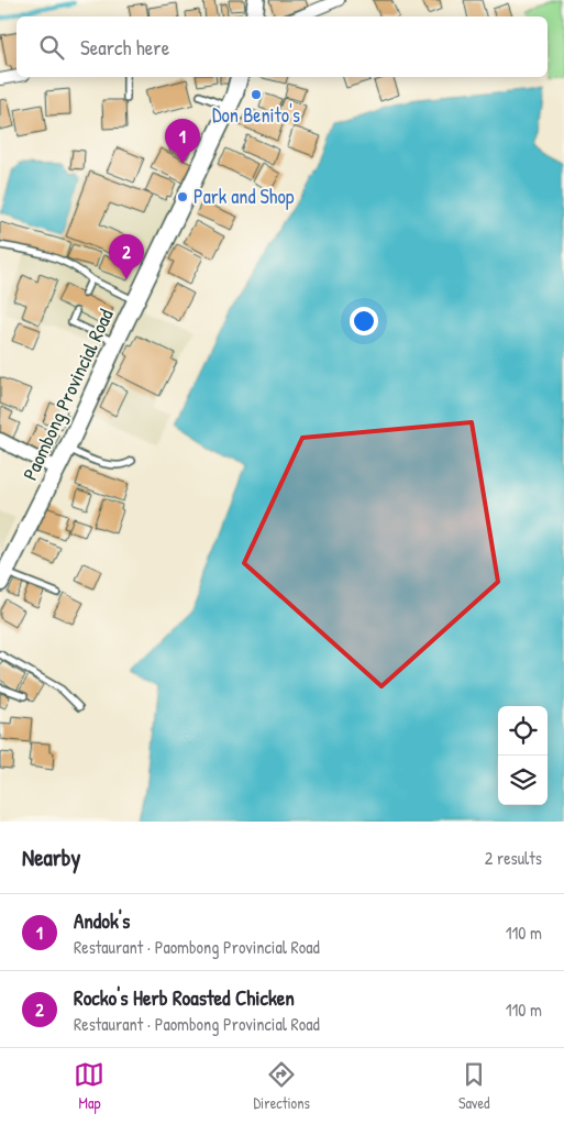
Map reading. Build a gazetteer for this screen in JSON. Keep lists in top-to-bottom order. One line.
{"streets":{"main road":["Paombong Provincial Road"]},"places":["Don Benito's","Park and Shop"],"page":{"search":"Search here","pins":["1","2"],"heading":["Nearby","2 results"],"list":[{"mark":"1","name":"Andok's","note":"Restaurant · Paombong Provincial Road","value":"110 m"},{"mark":"2","name":"Rocko's Herb Roasted Chicken","note":"Restaurant · Paombong Provincial Road","value":"110 m"}],"nav":["Map","Directions","Saved"]}}
